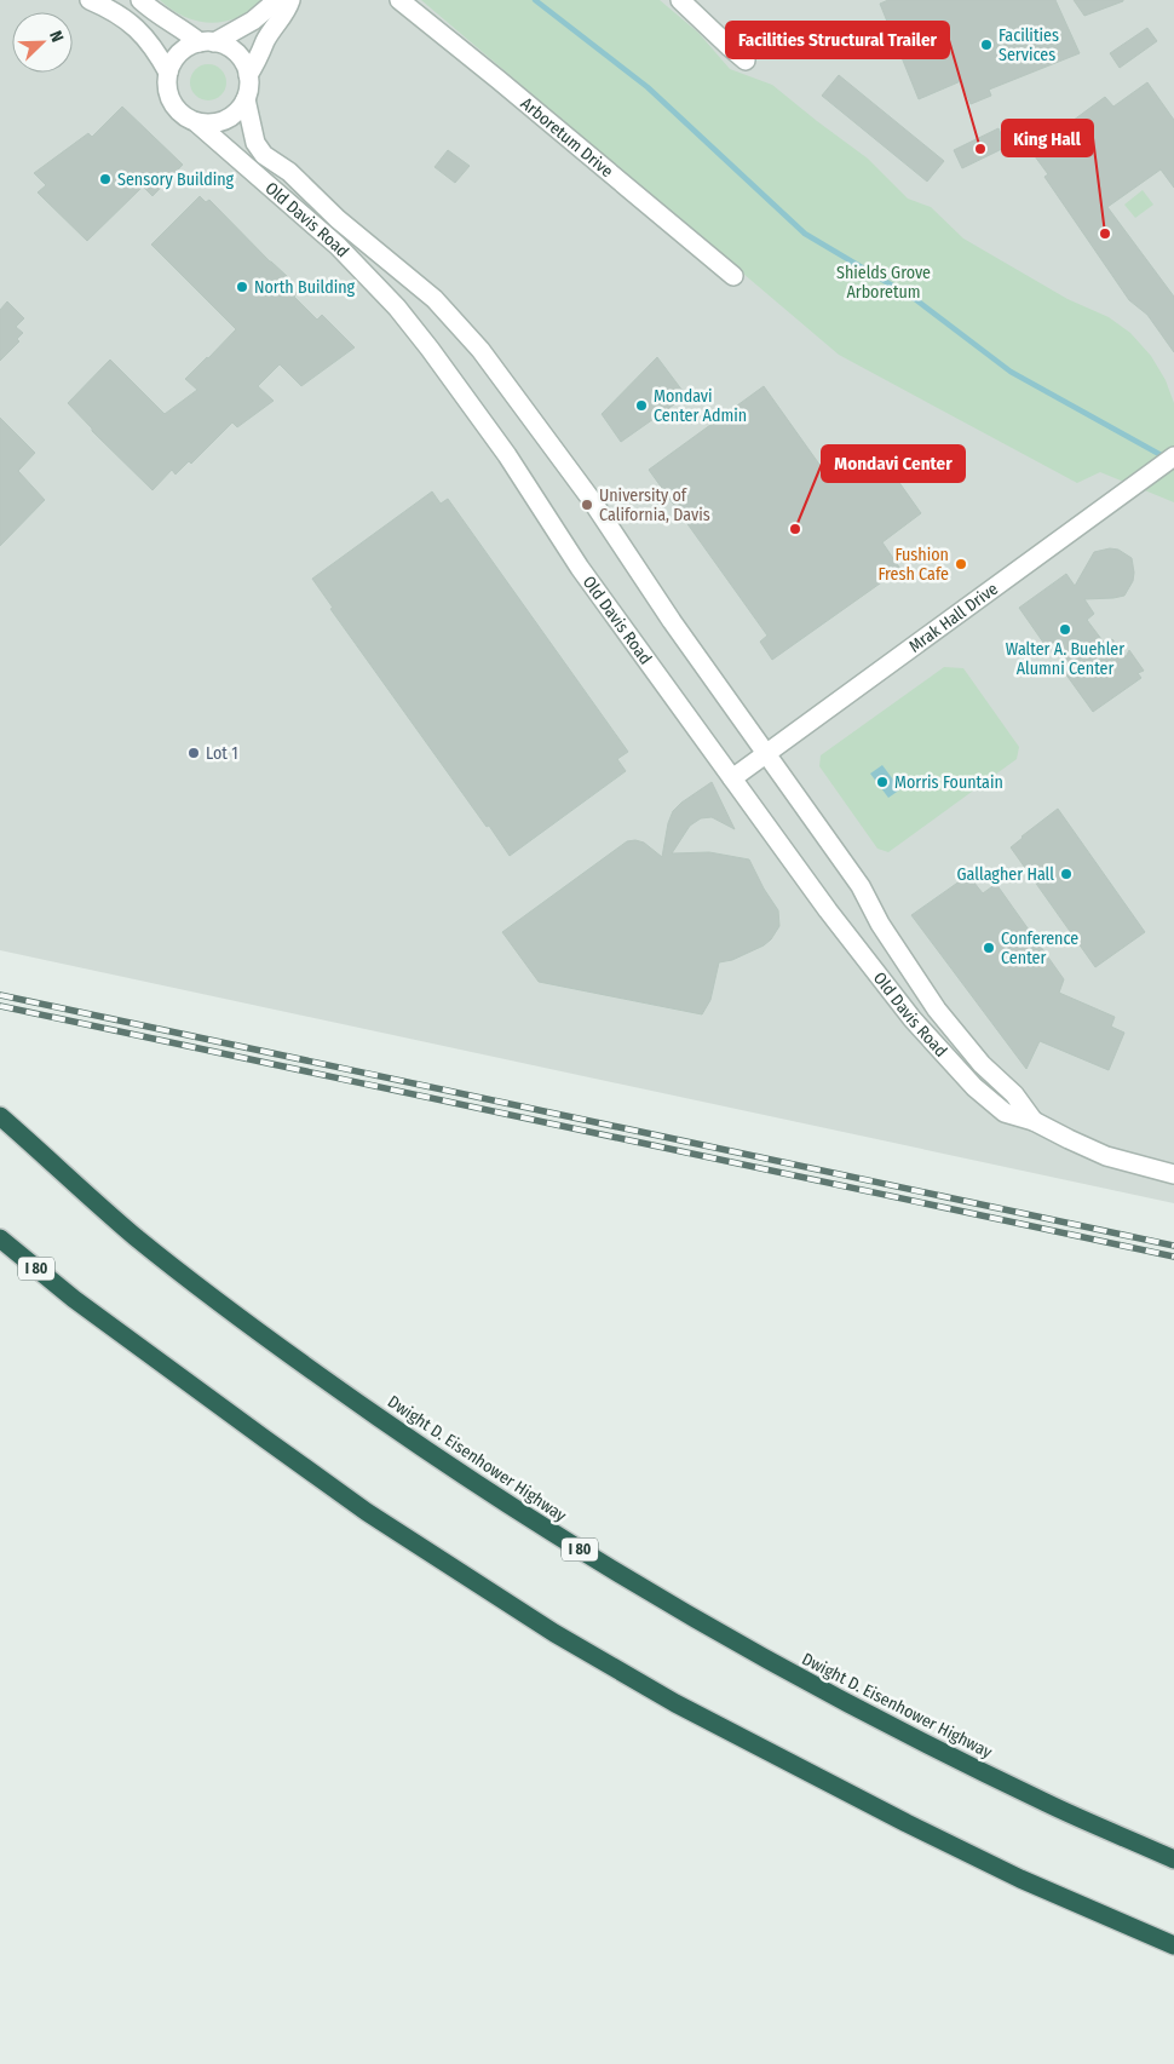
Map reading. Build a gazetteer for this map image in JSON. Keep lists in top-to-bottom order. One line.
{"streets":{"highway":["I 80","Dwight D. Eisenhower Highway"],"street":["Arboretum Drive","Old Davis Road","Mrak Hall Drive"]},"crossings":[["Old Davis Road","Mrak Hall Drive"]],"parks":["Shields Grove Arboretum"],"places":["Facilities Services","Facilities Structural Trailer","Sensory Building","King Hall","North Building","Mondavi Center Admin","University of California, Davis","Mondavi Center","Fushion Fresh Cafe","Walter A. Buehler Alumni Center","Lot 1","Morris Fountain","Gallagher Hall","Conference Center"],"north":"top right"}
